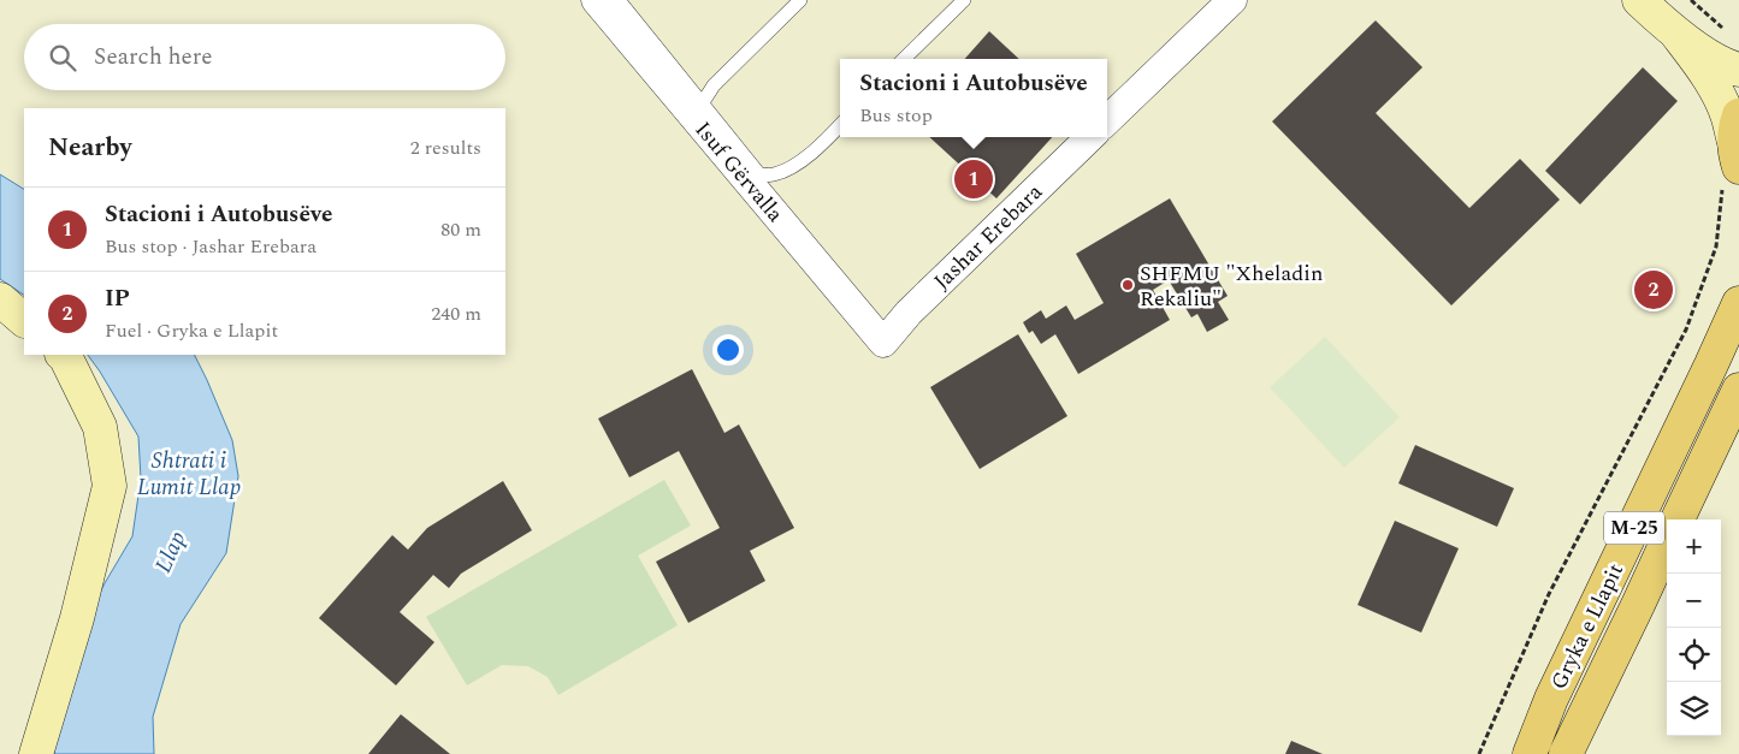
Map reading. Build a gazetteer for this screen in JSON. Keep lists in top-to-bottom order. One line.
{"streets":{"main road":["M-25","Gryka e Llapit"],"street":["Isuf Gërvalla","Jashar Erebara"]},"crossings":[["Isuf Gërvalla","Jashar Erebara"]],"water":["Shtrati i Lumit Llap","Llap"],"places":["SHFMU \"Xheladin Rekaliu\""],"page":{"search":"Search here","popup":["Stacioni i Autobusëve","Bus stop"],"heading":["Nearby","2 results"],"pins":["1","2"],"list":[{"mark":"1","name":"Stacioni i Autobusëve","note":"Bus stop · Jashar Erebara","value":"80 m"},{"mark":"2","name":"IP","note":"Fuel · Gryka e Llapit","value":"240 m"}],"map_buttons":["+","−"]}}
